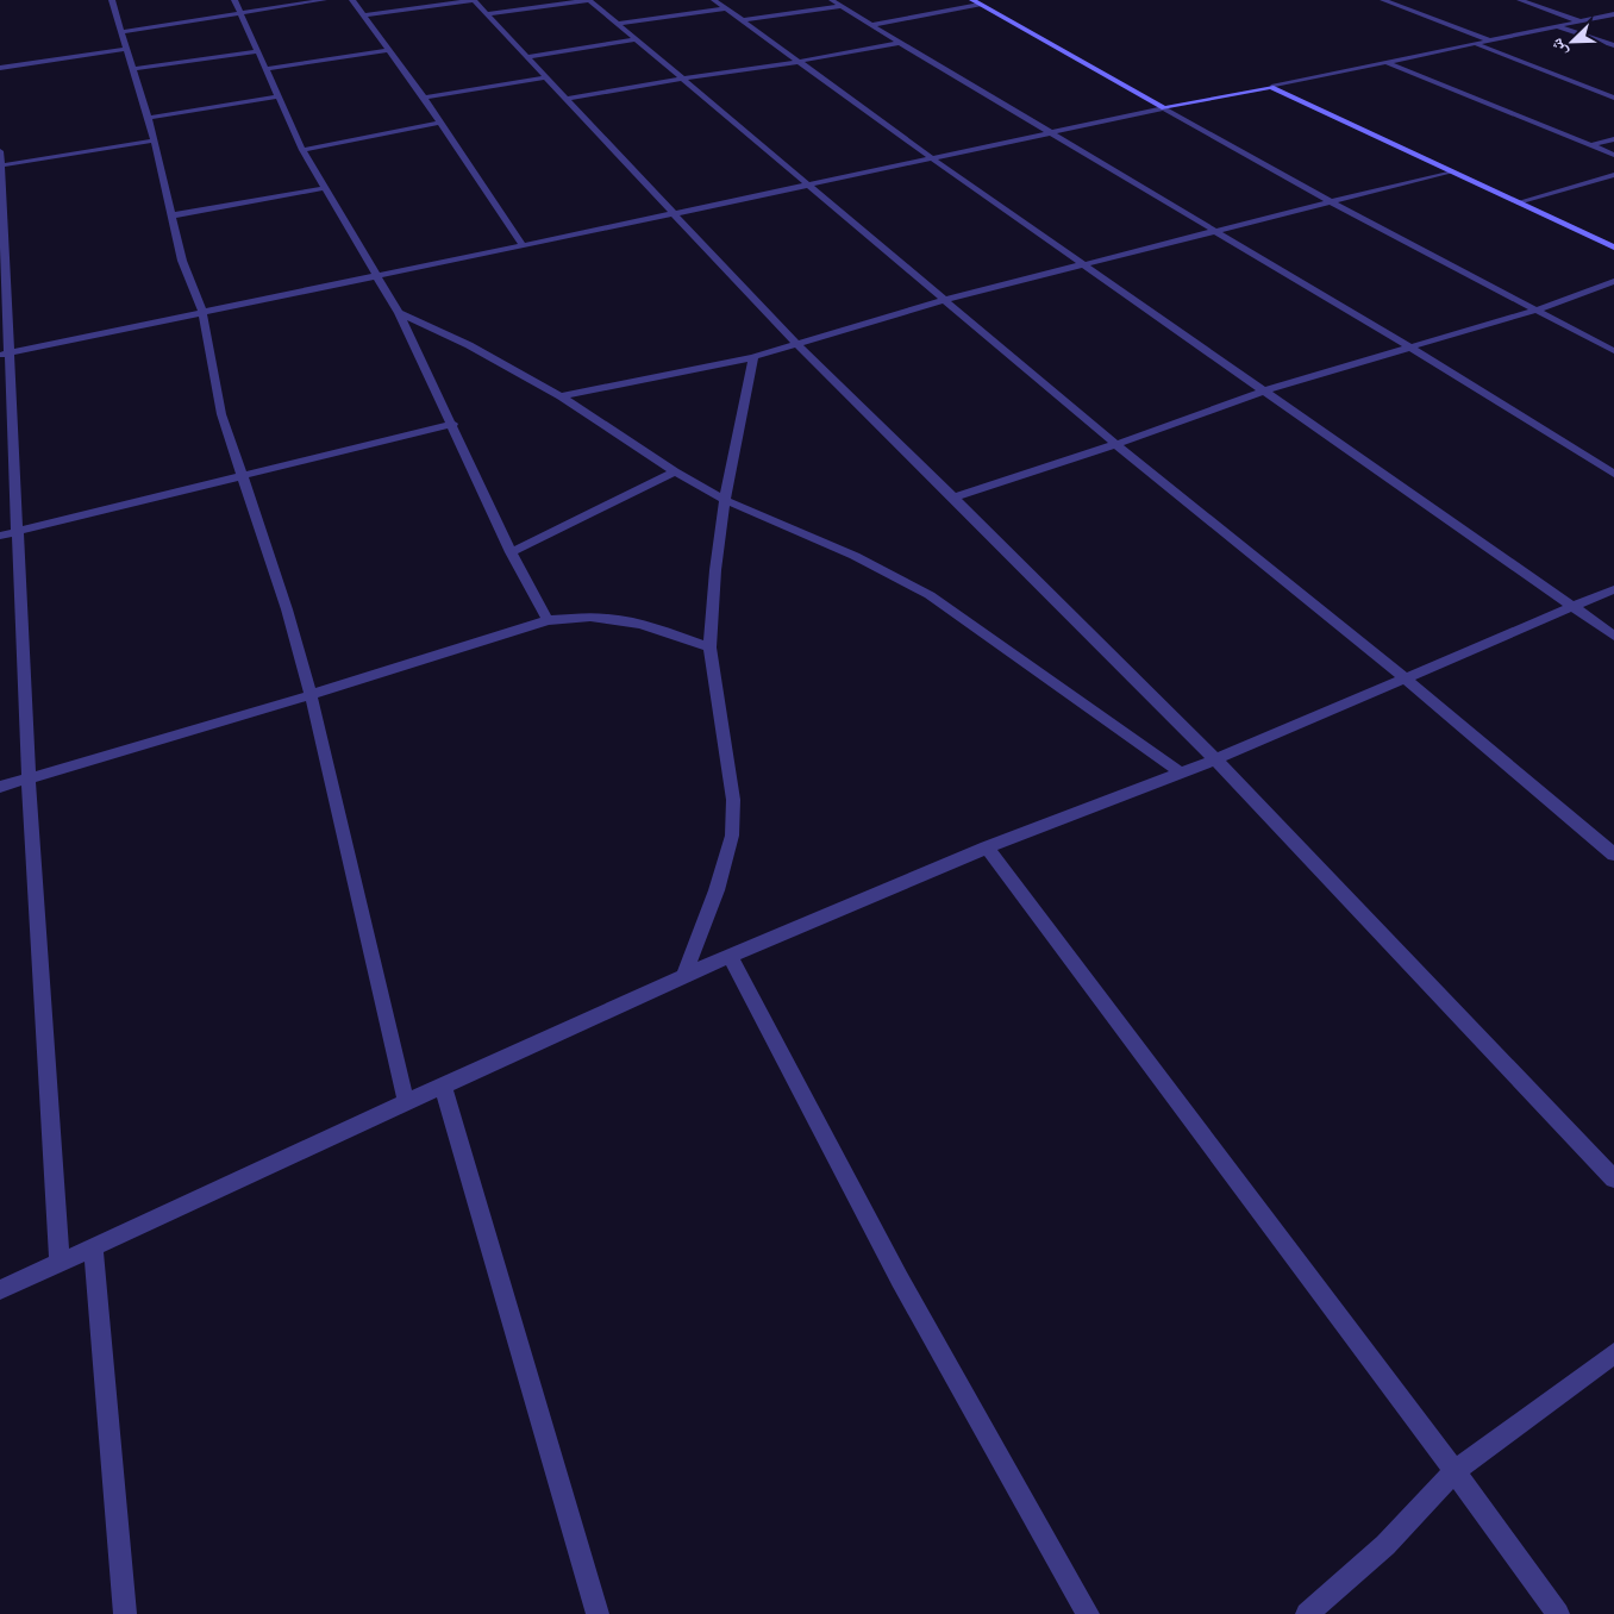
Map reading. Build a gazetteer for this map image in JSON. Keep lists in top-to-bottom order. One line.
{"north":"bottom left"}
